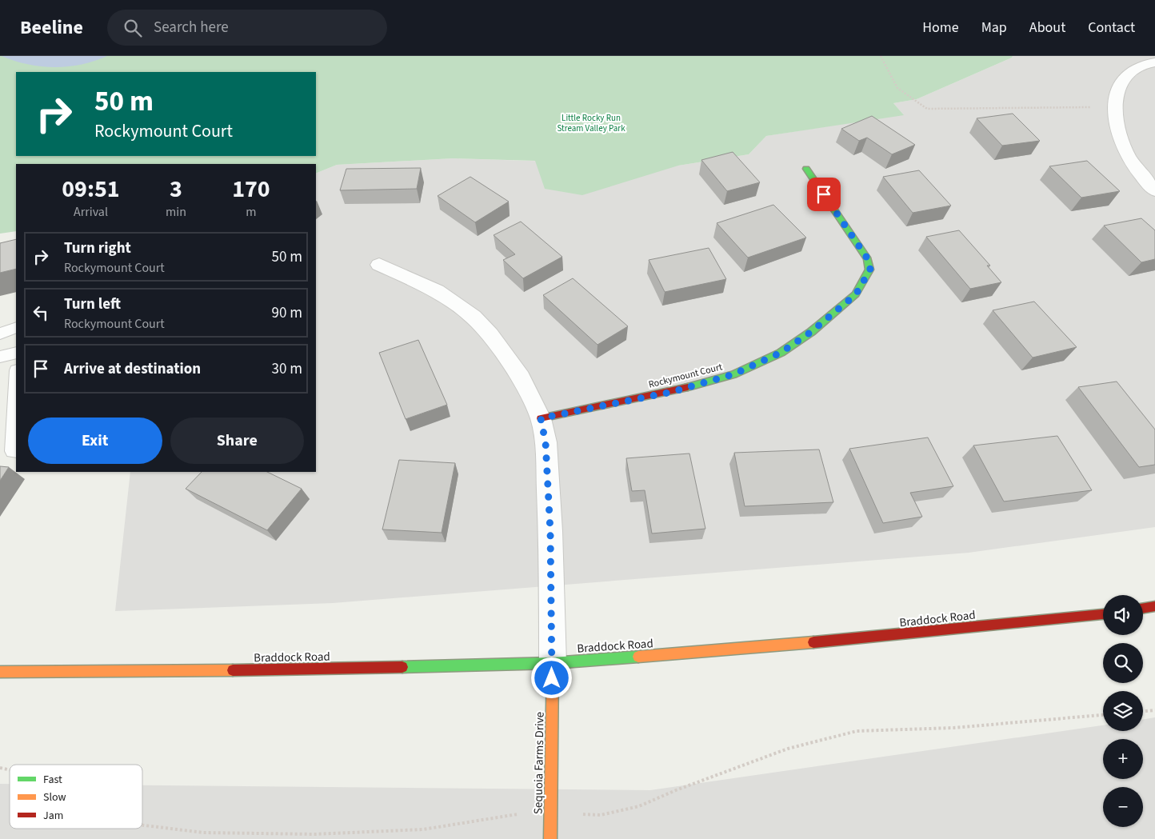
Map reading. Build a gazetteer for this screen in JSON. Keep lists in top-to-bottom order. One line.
{"streets":{"main road":["Rockymount Court","Braddock Road","Sequoia Farms Drive"]},"crossings":[["Braddock Road","Sequoia Farms Drive"]],"parks":["Little Rocky Run Stream Valley Park"],"legend":["Fast","Slow","Jam"],"page":{"header":"Beeline","search":"Search here","nav":["Home","Map","About","Contact"],"turn":["50 m","Rockymount Court"],"eta":["09:51","Arrival","3","min","170","m"],"list":[{"name":"Turn right","note":"Rockymount Court","value":"50 m"},{"name":"Turn left","note":"Rockymount Court","value":"90 m"},{"name":"Arrive at destination","value":"30 m"}],"buttons":["Exit","Share"],"map_buttons":["+","−"]}}
